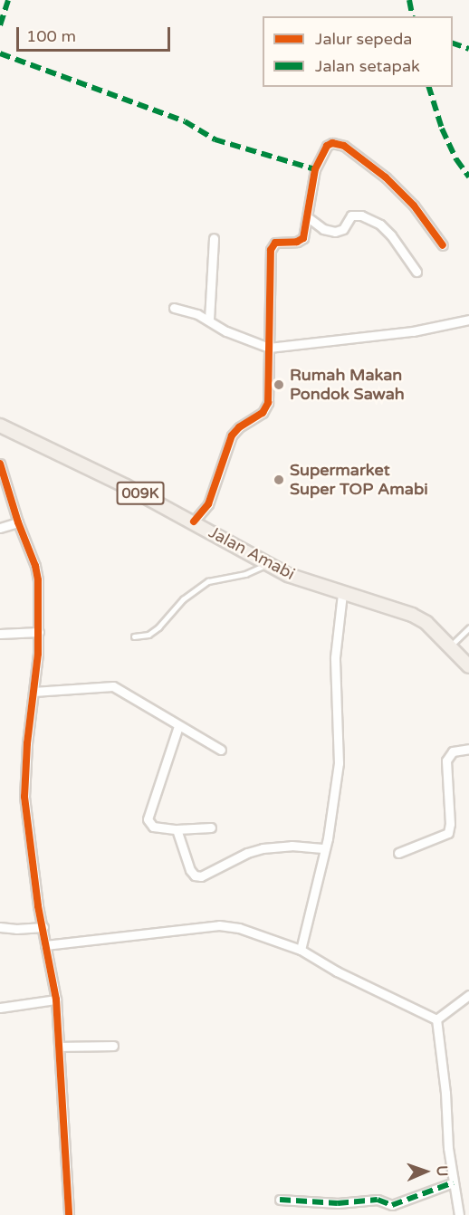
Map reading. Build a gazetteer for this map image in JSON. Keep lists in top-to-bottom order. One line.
{"streets":{"main road":["009K","Jalan Amabi"]},"places":["Rumah Makan Pondok Sawah","Supermarket Super TOP Amabi"],"legend":["Jalur sepeda","Jalan setapak"],"scale_bar":"100 m","north":"right"}
